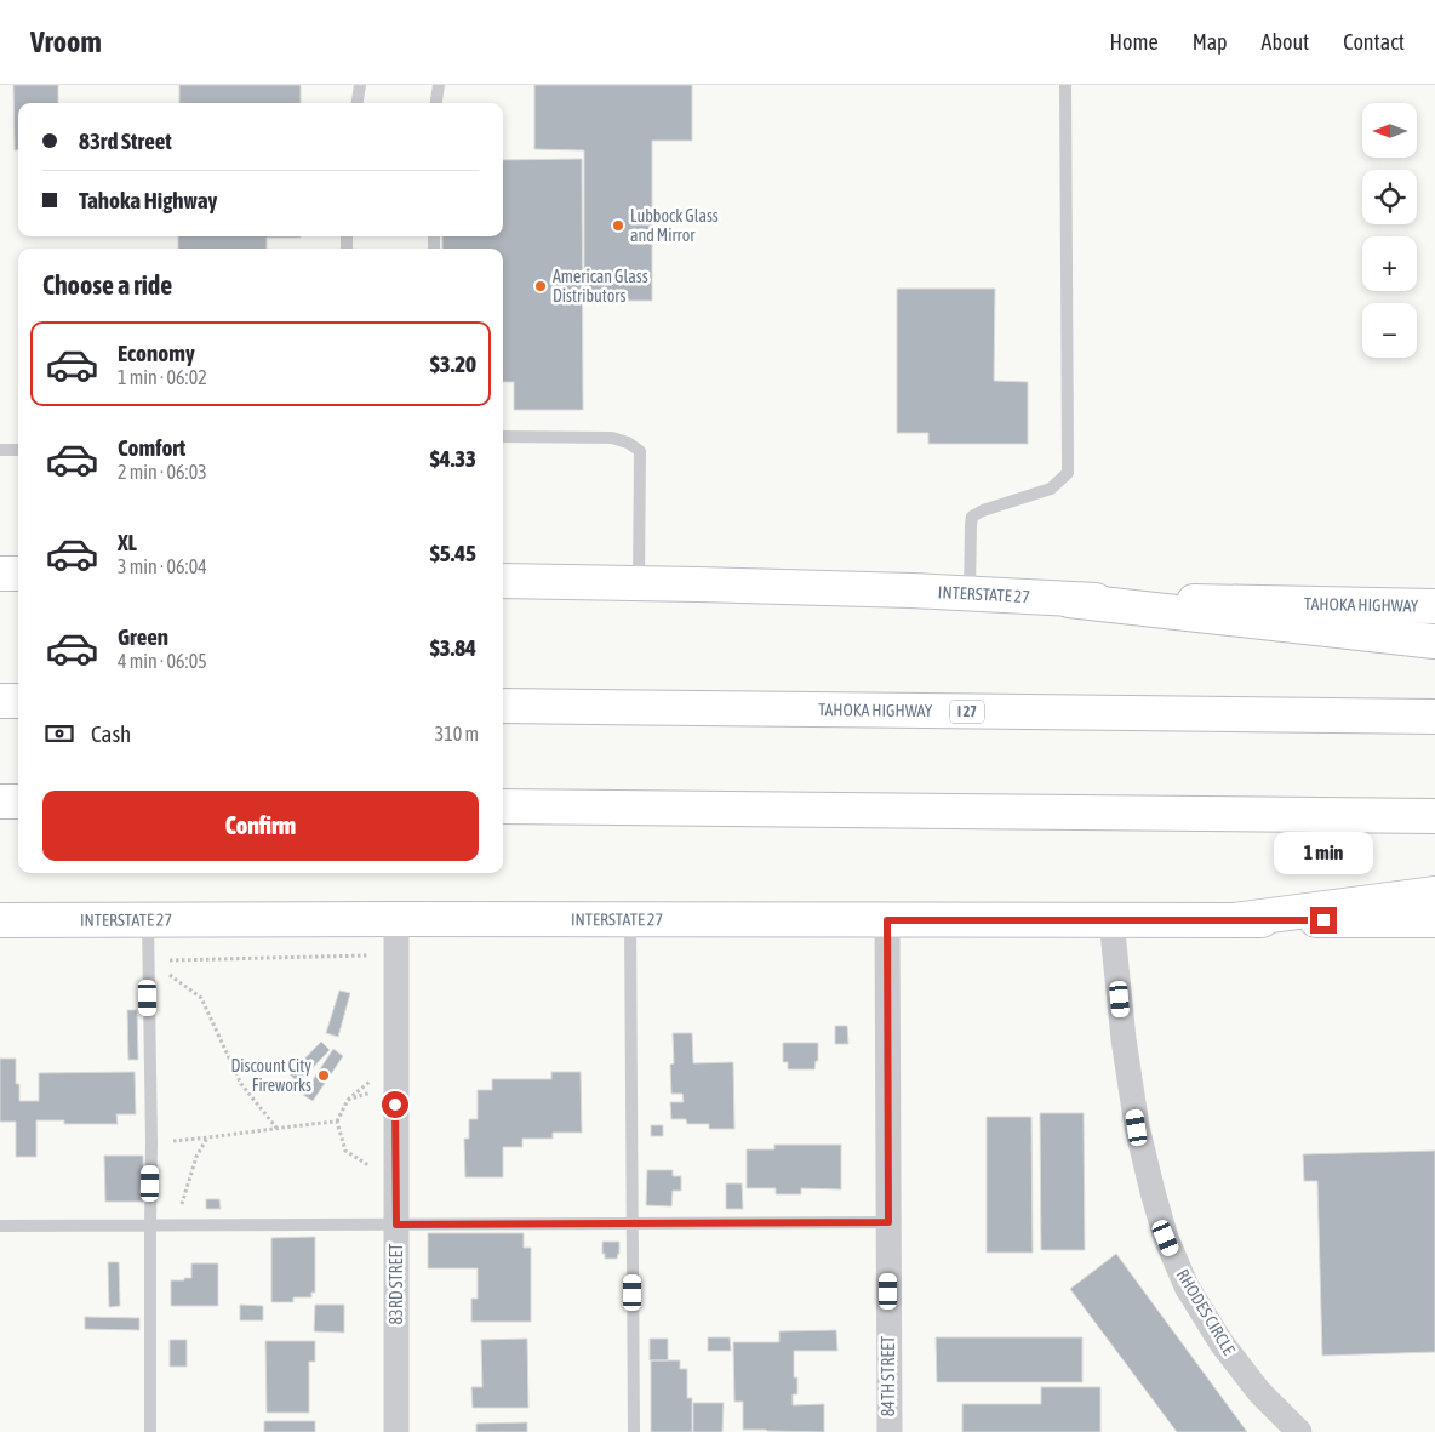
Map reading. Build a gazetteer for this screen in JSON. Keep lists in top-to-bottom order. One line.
{"streets":{"main road":["INTERSTATE 27","TAHOKA HIGHWAY","I 27"],"street":["83RD STREET","RHODES CIRCLE","84TH STREET"]},"crossings":[["INTERSTATE 27","TAHOKA HIGHWAY"],["INTERSTATE 27","83RD STREET"],["INTERSTATE 27","RHODES CIRCLE"],["INTERSTATE 27","84TH STREET"]],"places":["Lubbock Glass and Mirror","American Glass Distributors","Discount City Fireworks"],"north":"left","page":{"header":"Vroom","nav":["Home","Map","About","Contact"],"map_buttons":["+","−"],"banner":["83rd Street","Tahoka Highway"],"heading":"Choose a ride","list":[{"name":"Economy","note":"1 min · 06:02","value":"$3.20"},{"name":"Comfort","note":"2 min · 06:03","value":"$4.33"},{"name":"XL","note":"3 min · 06:04","value":"$5.45"},{"name":"Green","note":"4 min · 06:05","value":"$3.84"}],"pay":["Cash","310 m"],"buttons":"Confirm","bubble":"1 min"}}
